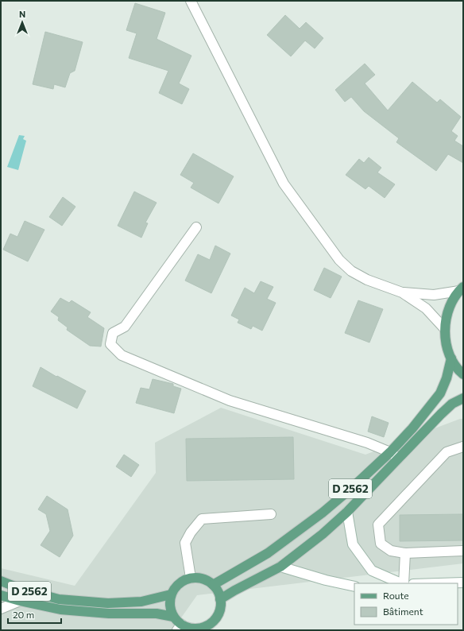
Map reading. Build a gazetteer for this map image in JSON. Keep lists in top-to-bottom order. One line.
{"streets":{"main road":["D 2562"]},"legend":["Route","Bâtiment"],"scale_bar":"20 m","north":"top"}
